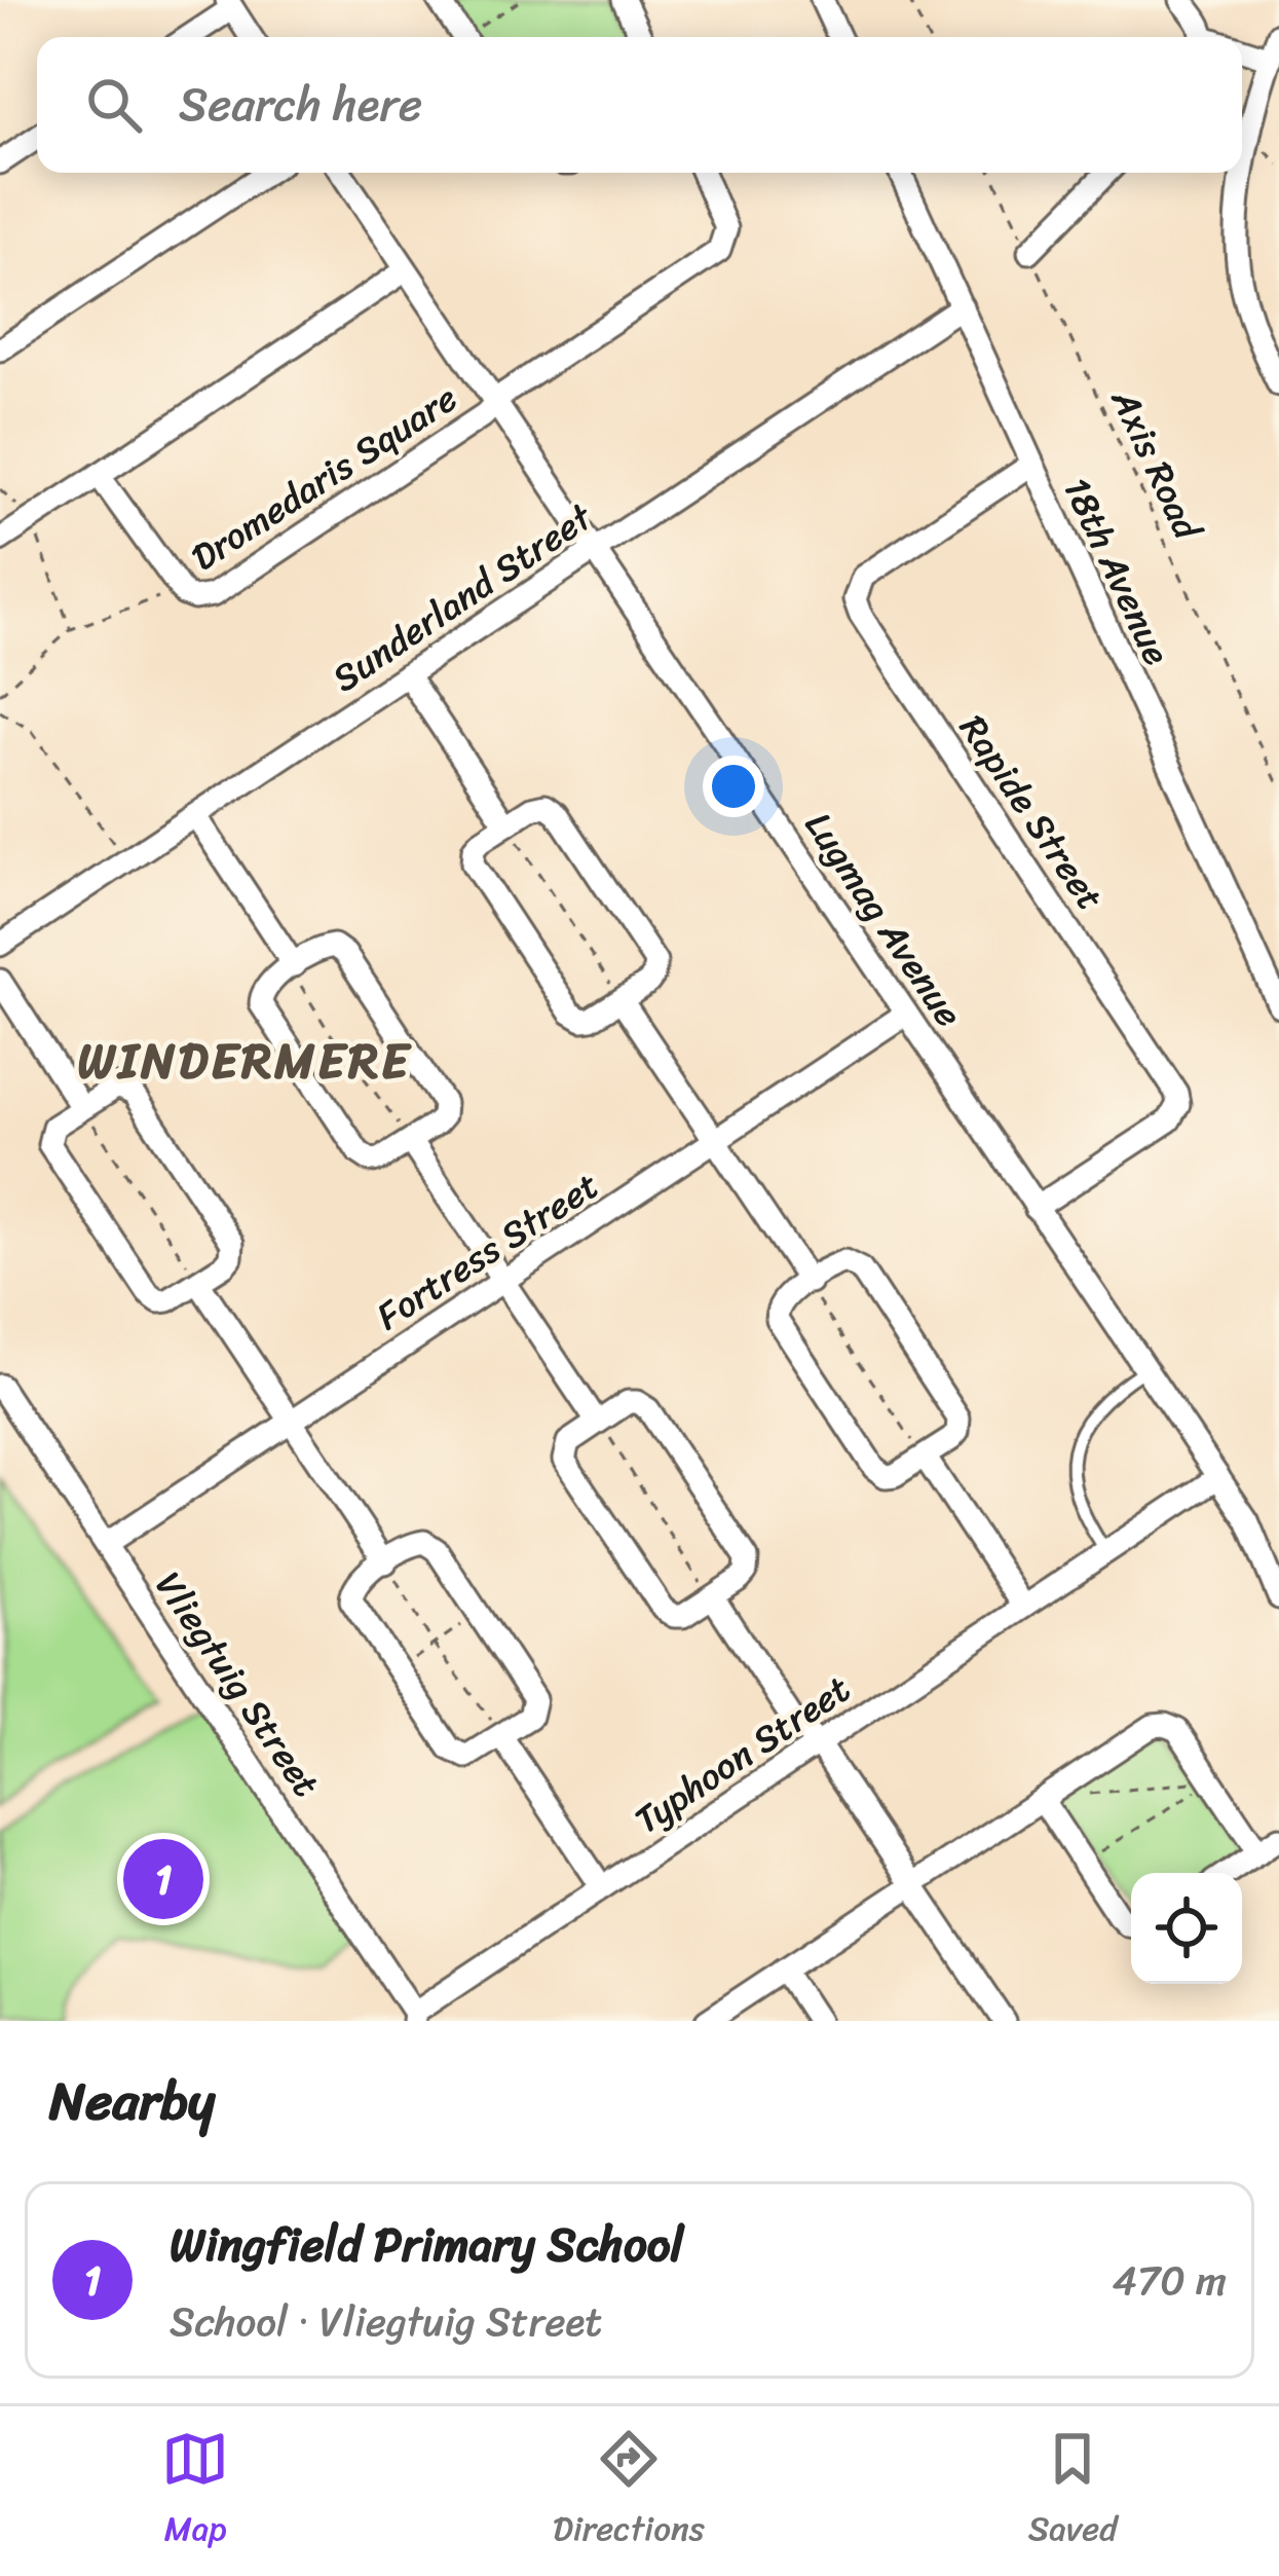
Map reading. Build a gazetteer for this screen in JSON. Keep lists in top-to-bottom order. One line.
{"streets":{"street":["Dromedaris Square","18th Avenue","Sunderland Street","Rapide Street","Lugmag Avenue","Fortress Street","Vliegtuig Street","Typhoon Street"],"path":["Axis Road"]},"crossings":[["Dromedaris Square","Lugmag Avenue"],["18th Avenue","Sunderland Street"],["18th Avenue","Rapide Street"],["Sunderland Street","Lugmag Avenue"],["Rapide Street","Lugmag Avenue"],["Lugmag Avenue","Fortress Street"],["Lugmag Avenue","Typhoon Street"],["Fortress Street","Vliegtuig Street"],["Vliegtuig Street","Typhoon Street"]],"districts":["WINDERMERE"],"page":{"search":"Search here","pins":"1","heading":"Nearby","list":[{"mark":"1","name":"Wingfield Primary School","note":"School · Vliegtuig Street","value":"470 m"}],"nav":["Map","Directions","Saved"]}}
